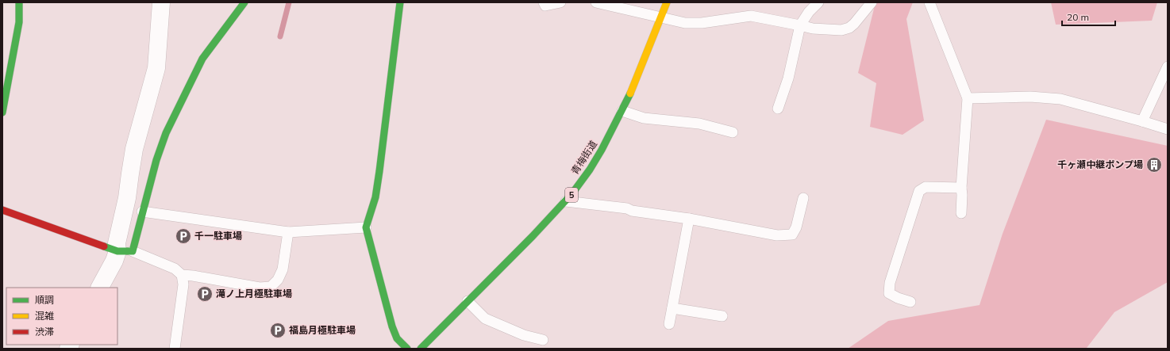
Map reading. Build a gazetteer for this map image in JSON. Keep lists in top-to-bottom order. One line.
{"streets":{"street":["青梅街道","5"]},"places":{"building":["千ヶ瀬中継ポンプ場"],"parking":["千一駐車場","滝ノ上月極駐車場","福島月極駐車場"]},"legend":["順調","混雑","渋滞"],"scale_bar":"20 m"}
